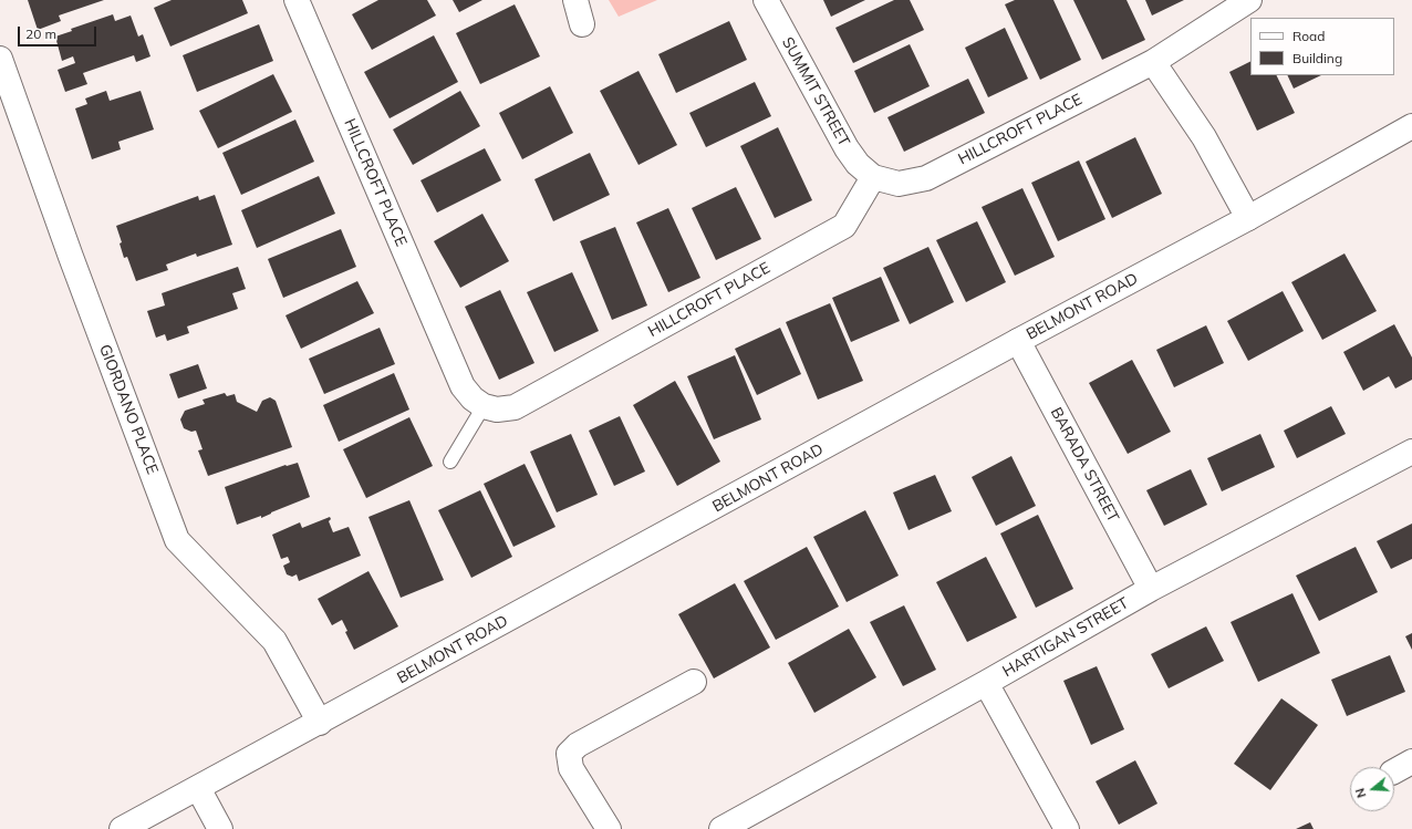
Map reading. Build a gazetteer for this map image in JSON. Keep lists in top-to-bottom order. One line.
{"streets":{"street":["SUMMIT STREET","HILLCROFT PLACE","BELMONT ROAD","GIORDANO PLACE","BARADA STREET","HARTIGAN STREET"]},"crossings":[["SUMMIT STREET","HILLCROFT PLACE"],["BELMONT ROAD","GIORDANO PLACE"],["BELMONT ROAD","BARADA STREET"],["BARADA STREET","HARTIGAN STREET"]],"legend":["Road","Building"],"scale_bar":"20 m","north":"left"}
